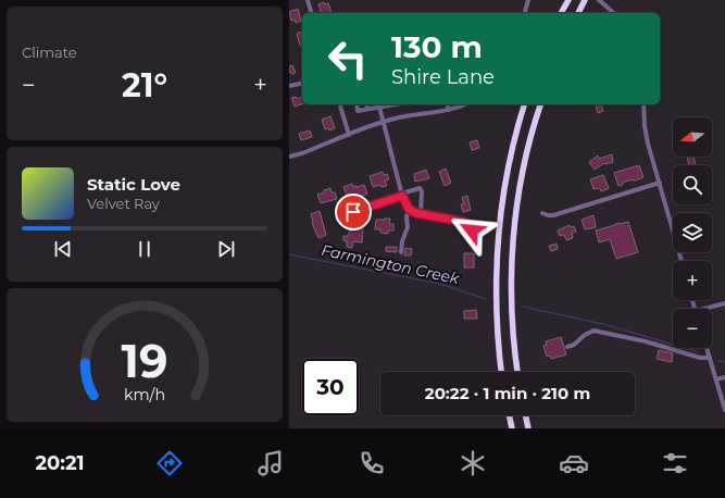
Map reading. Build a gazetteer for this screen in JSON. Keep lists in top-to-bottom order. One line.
{"water":["Farmington Creek"],"north":"left","page":{"tile":"Climate","turn":["130 m","Shire Lane"],"heat":["−","21°","+"],"map_buttons":["+","−"],"song":["Static Love","Velvet Ray"],"limit":"30","trip":"20:22 · 1 min · 210 m","tabs":"20:21","gauge":["19","km/h"]}}
